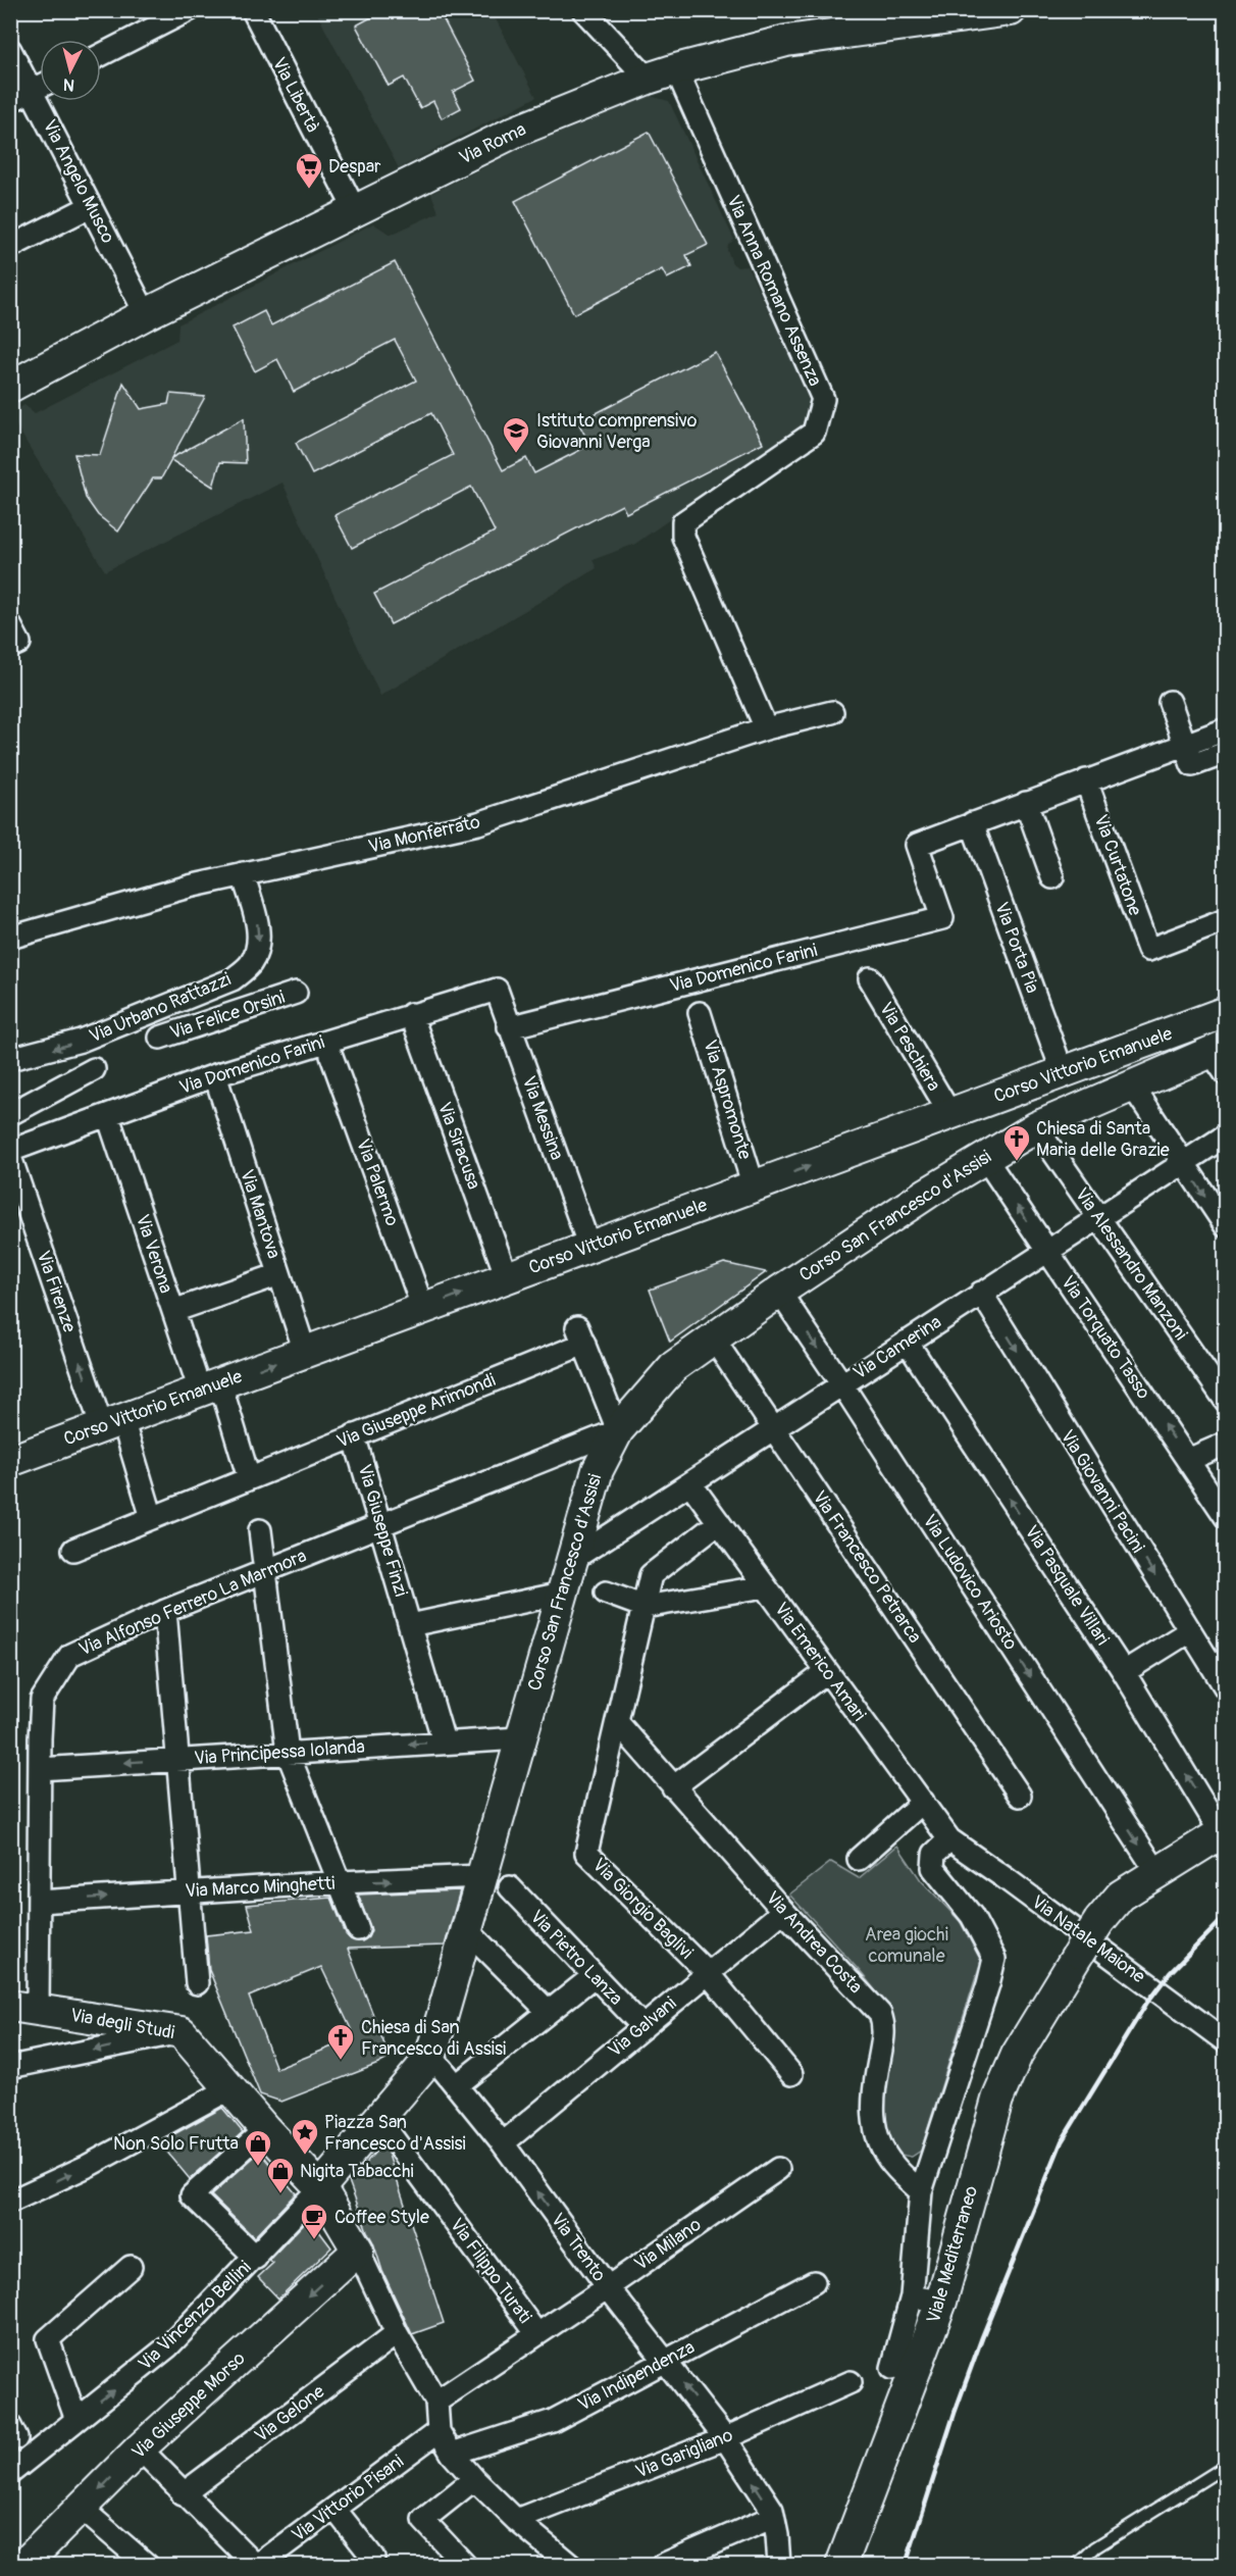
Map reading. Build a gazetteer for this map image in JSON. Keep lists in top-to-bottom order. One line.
{"streets":{"street":["Via Libertà","Via Roma","Via Angelo Musco","Via Anna Romano Assenza","Via Monferrato","Via Curtatone","Via Porta Pia","Via Domenico Farini","Via Urbano Rattazzi","Via Felice Orsini","Via Peschiera","Corso Vittorio Emanuele","Via Aspromonte","Via Messina","Via Siracusa","Via Palermo","Via Mantova","Corso San Francesco d'Assisi","Via Verona","Via Alessandro Manzoni","Via Firenze","Via Torquato Tasso","Via Camerina","Via Giuseppe Arimondi","Via Giovanni Pacini","Via Giuseppe Finzi","Via Francesco Petrarca","Via Ludovico Ariosto","Via Pasquale Villari","Via Alfonso Ferrero La Marmora","Via Emerico Amari","Via Principessa Iolanda","Via Marco Minghetti","Via Giorgio Baglivi","Via Natale Maione","Via Andrea Costa","Via Pietro Lanza","Via degli Studi","Via Galvani","Via Milano","Via Trento","Viale Mediterraneo","Via Filippo Turati","Via Vincenzo Bellini","Via Indipendenza","Via Giuseppe Morso","Via Gelone","Via Garigliano","Via Vittorio Pisani"]},"crossings":[["Via Libertà","Via Roma"],["Via Roma","Via Angelo Musco"],["Via Roma","Via Anna Romano Assenza"],["Via Anna Romano Assenza","Via Monferrato"],["Via Monferrato","Via Urbano Rattazzi"],["Via Porta Pia","Via Domenico Farini"],["Via Porta Pia","Corso Vittorio Emanuele"],["Via Domenico Farini","Via Messina"],["Via Domenico Farini","Via Siracusa"],["Via Domenico Farini","Via Mantova"],["Via Domenico Farini","Via Verona"],["Via Peschiera","Corso Vittorio Emanuele"],["Corso Vittorio Emanuele","Via Aspromonte"],["Corso Vittorio Emanuele","Via Messina"],["Corso Vittorio Emanuele","Via Siracusa"],["Corso Vittorio Emanuele","Via Palermo"],["Corso Vittorio Emanuele","Via Mantova"],["Corso Vittorio Emanuele","Via Verona"],["Corso Vittorio Emanuele","Via Firenze"],["Corso San Francesco d'Assisi","Via Alessandro Manzoni"],["Corso San Francesco d'Assisi","Via Torquato Tasso"],["Corso San Francesco d'Assisi","Via Camerina"],["Corso San Francesco d'Assisi","Via Giuseppe Arimondi"],["Corso San Francesco d'Assisi","Via Francesco Petrarca"],["Corso San Francesco d'Assisi","Via Ludovico Ariosto"],["Corso San Francesco d'Assisi","Via Alfonso Ferrero La Marmora"],["Corso San Francesco d'Assisi","Via Principessa Iolanda"],["Corso San Francesco d'Assisi","Via Marco Minghetti"],["Corso San Francesco d'Assisi","Via Pietro Lanza"],["Corso San Francesco d'Assisi","Via degli Studi"],["Corso San Francesco d'Assisi","Via Trento"],["Corso San Francesco d'Assisi","Via Filippo Turati"],["Corso San Francesco d'Assisi","Via Vincenzo Bellini"],["Via Alessandro Manzoni","Via Camerina"],["Via Torquato Tasso","Via Camerina"],["Via Camerina","Via Giovanni Pacini"],["Via Camerina","Via Francesco Petrarca"],["Via Camerina","Via Ludovico Ariosto"],["Via Camerina","Via Pasquale Villari"],["Via Camerina","Via Emerico Amari"],["Via Giuseppe Arimondi","Via Giuseppe Finzi"],["Via Giuseppe Arimondi","Via Alfonso Ferrero La Marmora"],["Via Giuseppe Finzi","Via Alfonso Ferrero La Marmora"],["Via Giuseppe Finzi","Via Principessa Iolanda"],["Via Ludovico Ariosto","Viale Mediterraneo"],["Via Alfonso Ferrero La Marmora","Via Principessa Iolanda"],["Via Alfonso Ferrero La Marmora","Via Marco Minghetti"],["Via Alfonso Ferrero La Marmora","Via degli Studi"],["Via Emerico Amari","Via Giorgio Baglivi"],["Via Emerico Amari","Via Natale Maione"],["Via Marco Minghetti","Via Pietro Lanza"],["Via Giorgio Baglivi","Via Andrea Costa"],["Via Giorgio Baglivi","Via Galvani"],["Via Andrea Costa","Via Galvani"],["Via Pietro Lanza","Via Galvani"],["Via degli Studi","Via Vincenzo Bellini"],["Via degli Studi","Via Giuseppe Morso"],["Via Galvani","Via Trento"],["Via Milano","Via Trento"],["Via Milano","Via Filippo Turati"],["Via Trento","Via Indipendenza"],["Via Trento","Via Garigliano"]],"one_way":["Via Urbano Rattazzi","Via Firenze","Via Giovanni Pacini","Via Ludovico Ariosto","Via Pasquale Villari","Via Principessa Iolanda","Via Trento"],"parks":["Area giochi comunale"],"places":{"supermarket":["Despar"],"school or university":["Istituto comprensivo Giovanni Verga"],"church":["Chiesa di Santa Maria delle Grazie","Chiesa di San Francesco di Assisi"],"place":["Piazza San Francesco d'Assisi"],"shop":["Non Solo Frutta","Nigita Tabacchi"],"cafe":["Coffee Style"]},"north":"bottom"}
